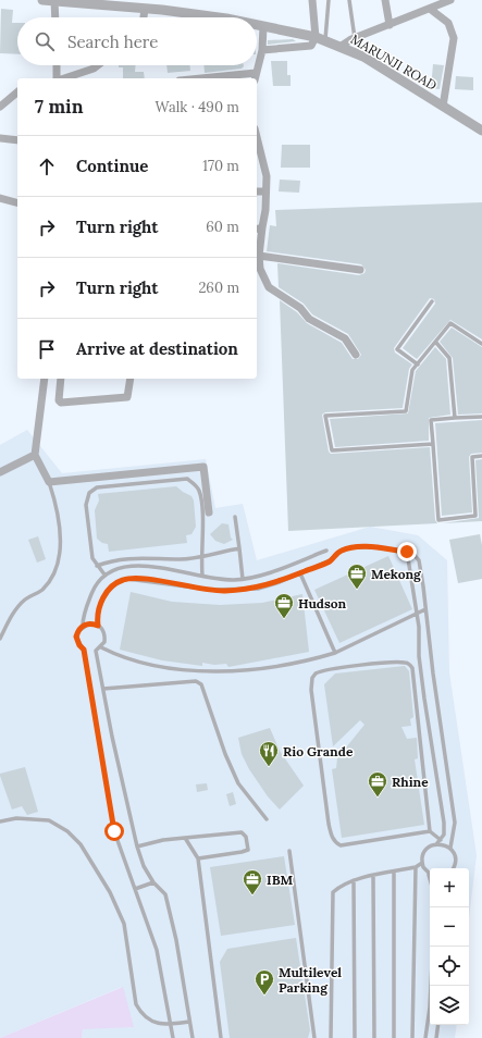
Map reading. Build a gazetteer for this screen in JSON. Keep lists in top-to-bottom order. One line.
{"streets":{"street":["MARUNJI ROAD"]},"places":{"office":["Mekong","Hudson","Rhine","IBM"],"restaurant":["Rio Grande"],"parking":["Multilevel Parking"]},"page":{"search":"Search here","heading":["7 min","Walk · 490 m"],"list":[["Continue","170 m"],["Turn right","60 m"],["Turn right","260 m"],"Arrive at destination"],"map_buttons":["+","−"]}}
